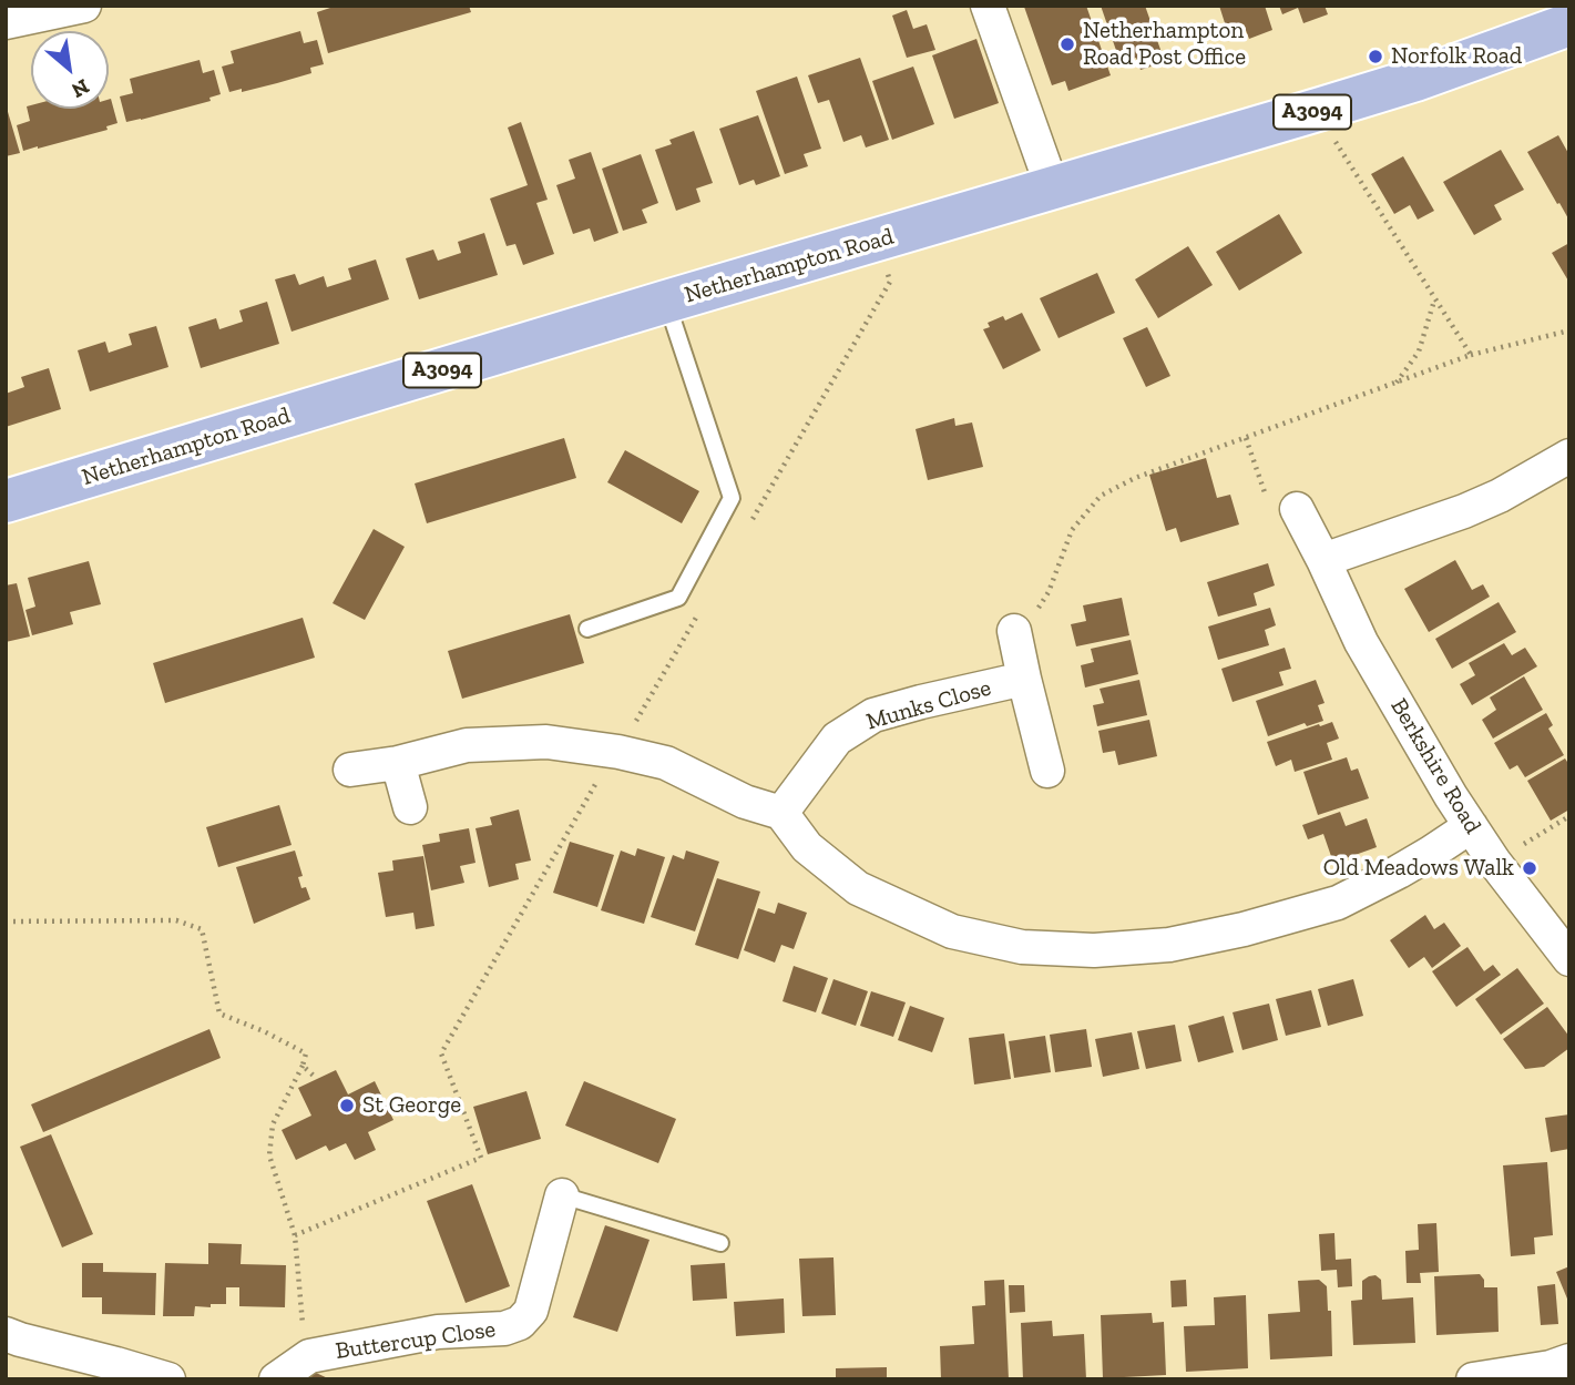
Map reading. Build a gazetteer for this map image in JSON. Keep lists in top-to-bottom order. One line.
{"streets":{"main road":["A3094","Netherhampton Road"],"street":["Munks Close","Berkshire Road","Buttercup Close"]},"places":["Netherhampton Road Post Office","Norfolk Road","Old Meadows Walk","St George"],"north":"bottom right"}
